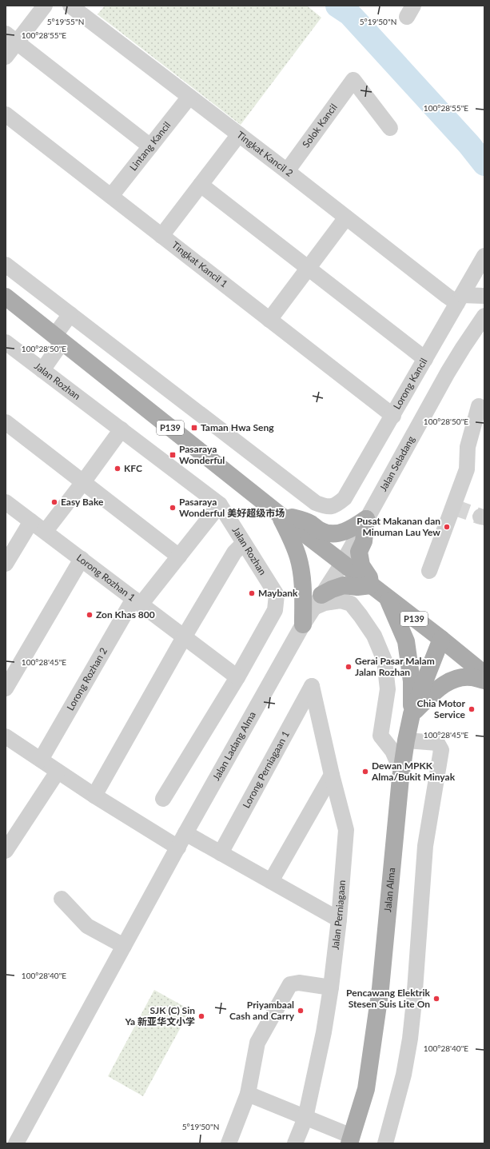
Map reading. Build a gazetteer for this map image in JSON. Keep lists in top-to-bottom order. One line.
{"streets":{"main road":["P139","Jalan Alma"],"street":["Solok Kancil","Lintang Kancil","Tingkat Kancil 2","Tingkat Kancil 1","Jalan Rozhan","Lorong Kancil","Jalan Seladang","Lorong Rozhan 1","Lorong Rozhan 2","Jalan Ladang Alma","Lorong Perniagaan 1","Jalan Perniagaan"]},"crossings":[["Solok Kancil","Tingkat Kancil 2"],["Lintang Kancil","Tingkat Kancil 2"],["Lintang Kancil","Tingkat Kancil 1"],["Tingkat Kancil 2","Lorong Kancil"],["Tingkat Kancil 1","Lorong Kancil"],["Jalan Rozhan","Lorong Rozhan 1"],["Jalan Rozhan","Lorong Rozhan 2"],["P139","Jalan Seladang"],["P139","Jalan Ladang Alma"],["P139","Jalan Alma"],["Jalan Seladang","Jalan Ladang Alma"],["Lorong Rozhan 1","Lorong Rozhan 2"],["Lorong Perniagaan 1","Jalan Perniagaan"]],"places":{"transit":["Taman Hwa Seng","Pasaraya Wonderful"],"other":["KFC","Easy Bake","Pasaraya Wonderful 美好超级市场","Pusat Makanan dan Minuman Lau Yew","Maybank","Zon Khas 800","Gerai Pasar Malam Jalan Rozhan","Chia Motor Service","Dewan MPKK Alma/Bukit Minyak","Pencawang Elektrik Stesen Suis Lite On","Priyambaal Cash and Carry","SJK (C) Sin Ya 新亚华文小学"]},"coordinates":["5°19'55\"N","5°19'50\"N","100°28'55\"E","100°28'50\"E","100°28'45\"E","100°28'40\"E"]}
